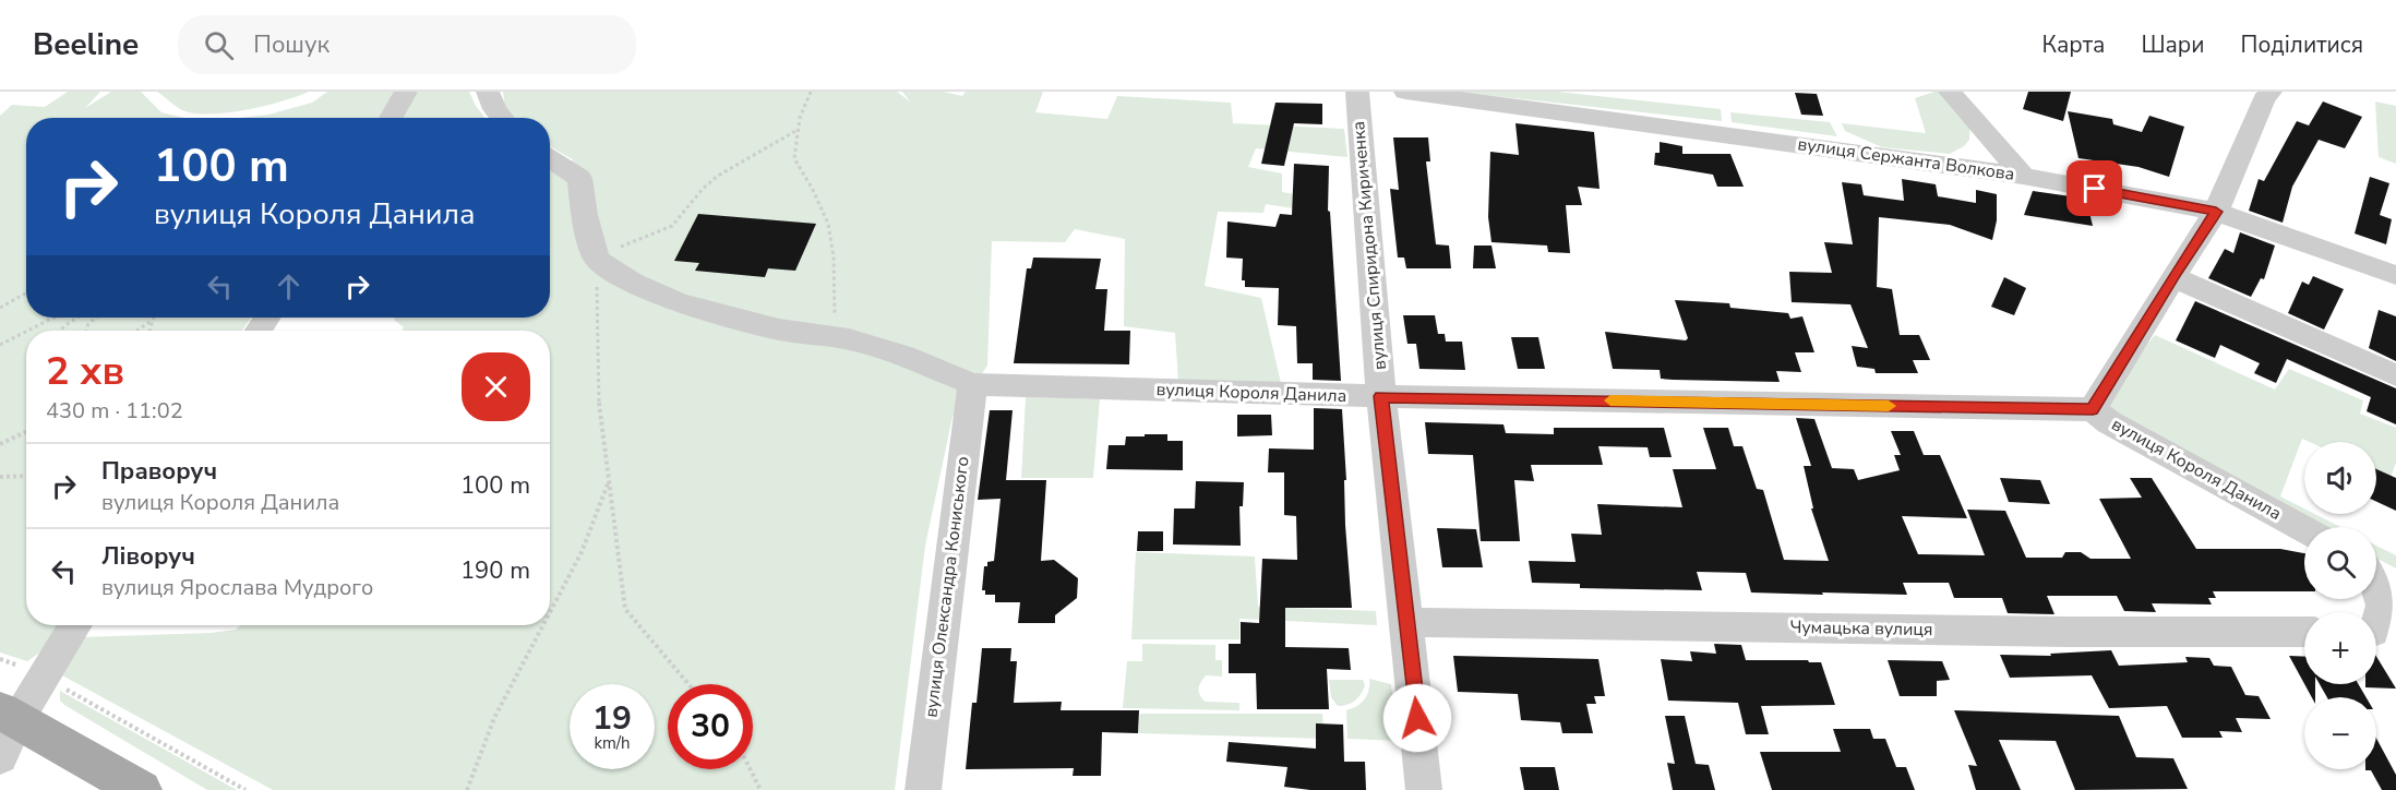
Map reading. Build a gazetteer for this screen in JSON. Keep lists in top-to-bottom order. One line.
{"streets":{"street":["вулиця Сержанта Волкова","вулиця Спиридона Кириченка","вулиця Короля Данила","вулиця Олександра Кониського","Чумацька вулиця"]},"crossings":[["вулиця Спиридона Кириченка","вулиця Короля Данила"],["вулиця Спиридона Кириченка","Чумацька вулиця"],["вулиця Короля Данила","вулиця Олександра Кониського"]],"page":{"header":"Beeline","search":"Пошук","nav":["Карта","Шари","Поділитися"],"turn":["100 m","вулиця Короля Данила"],"heading":["2 хв","430 m · 11:02"],"map_buttons":["+","−"],"list":[{"name":"Праворуч","note":"вулиця Короля Данила","value":"100 m"},{"name":"Ліворуч","note":"вулиця Ярослава Мудрого","value":"190 m"}],"speed":"19 km/h","limit":"30"}}
